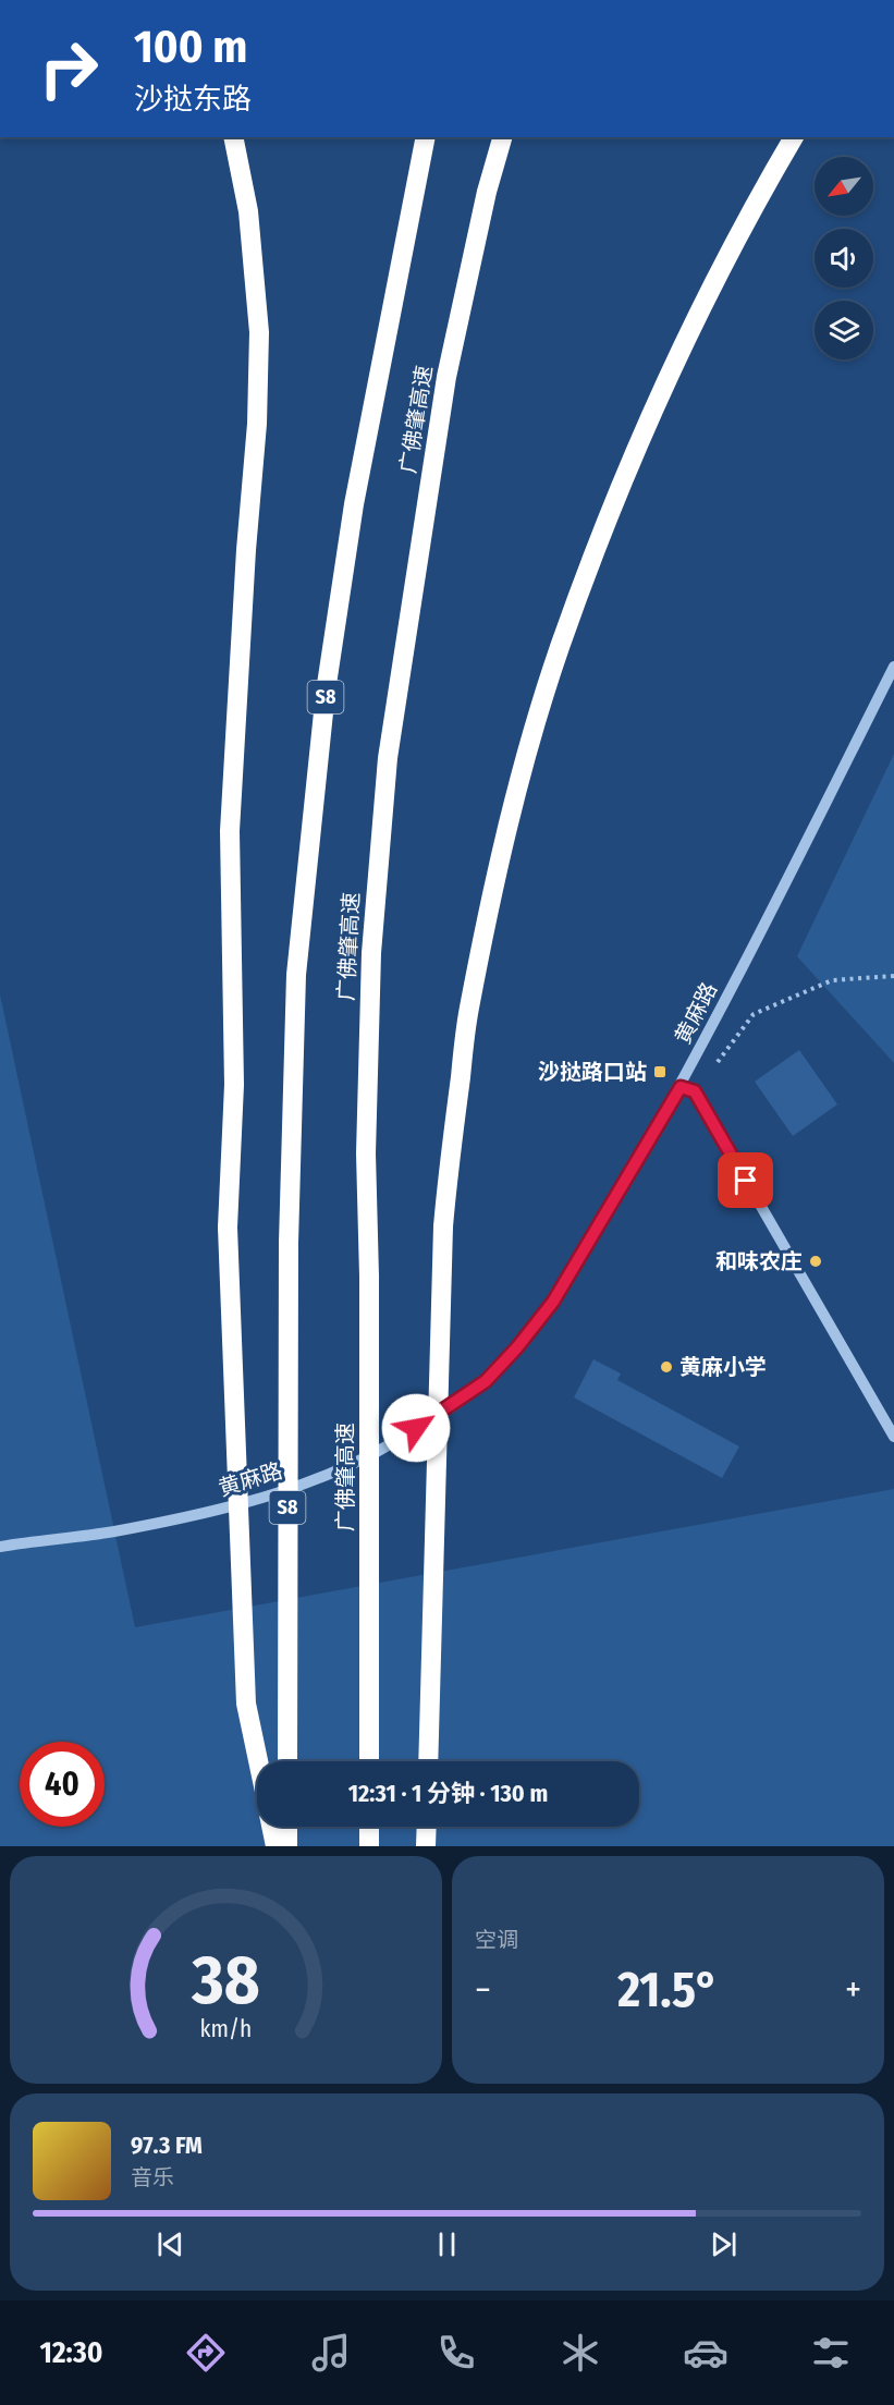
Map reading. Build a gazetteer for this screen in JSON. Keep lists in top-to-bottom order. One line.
{"streets":{"highway":["广佛肇高速","S8"],"street":["黄麻路"]},"places":{"transit":["沙挞路口站"],"other":["和味农庄","黄麻小学"]},"north":"bottom left","page":{"turn":["100 m","沙挞东路"],"limit":"40","trip":"12:31 · 1 分钟 · 130 m","tile":"空调","heat":["−","21.5°","+"],"song":["97.3 FM","音乐"],"tabs":"12:30","gauge":["38","km/h"]}}
